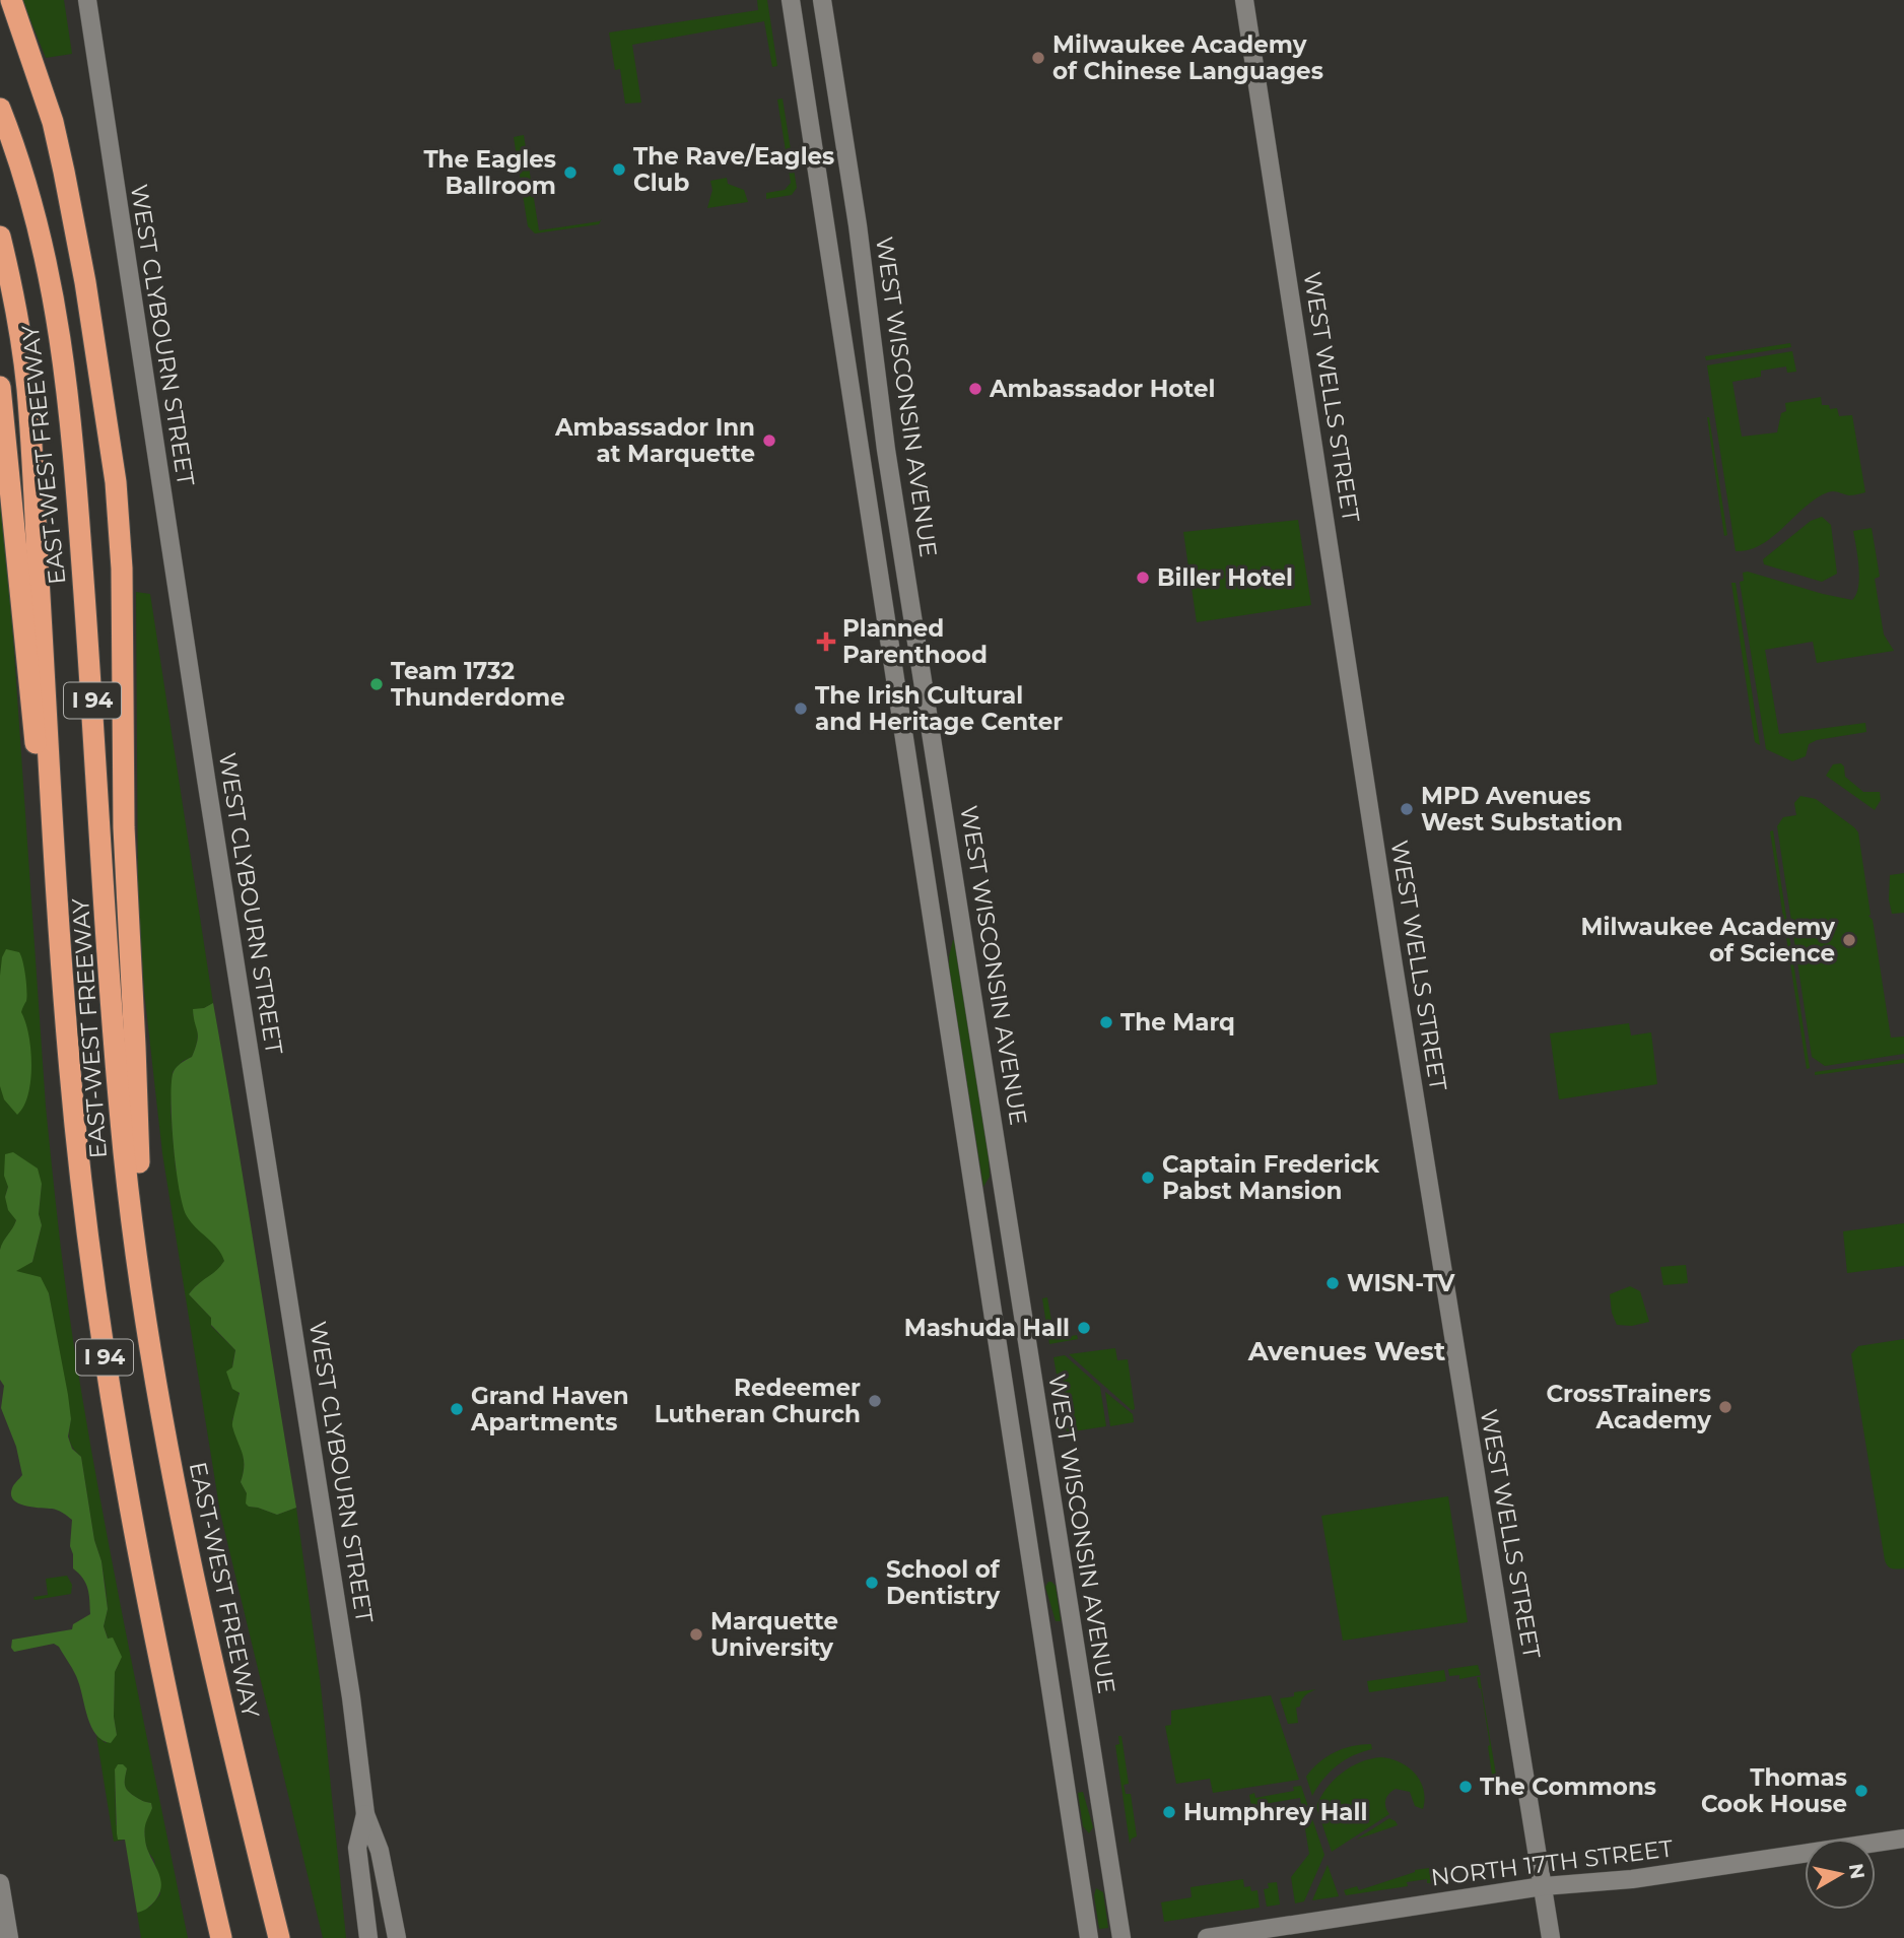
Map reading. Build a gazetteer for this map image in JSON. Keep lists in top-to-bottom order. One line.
{"streets":{"highway":["EAST-WEST FREEWAY","I 94"],"main road":["WEST CLYBOURN STREET","WEST WISCONSIN AVENUE","WEST WELLS STREET","NORTH 17TH STREET"]},"crossings":[["WEST WELLS STREET","NORTH 17TH STREET"]],"districts":["Avenues West"],"places":{"other":["Milwaukee Academy of Chinese Languages","The Rave/Eagles Club","The Eagles Ballroom","Ambassador Hotel","Ambassador Inn at Marquette","Biller Hotel","Team 1732 Thunderdome","The Irish Cultural and Heritage Center","MPD Avenues West Substation","Milwaukee Academy of Science","The Marq","Captain Frederick Pabst Mansion","WISN-TV","Mashuda Hall","Redeemer Lutheran Church","CrossTrainers Academy","Grand Haven Apartments","School of Dentistry","Marquette University","The Commons","Thomas Cook House","Humphrey Hall"],"health":["Planned Parenthood"]},"north":"right"}
